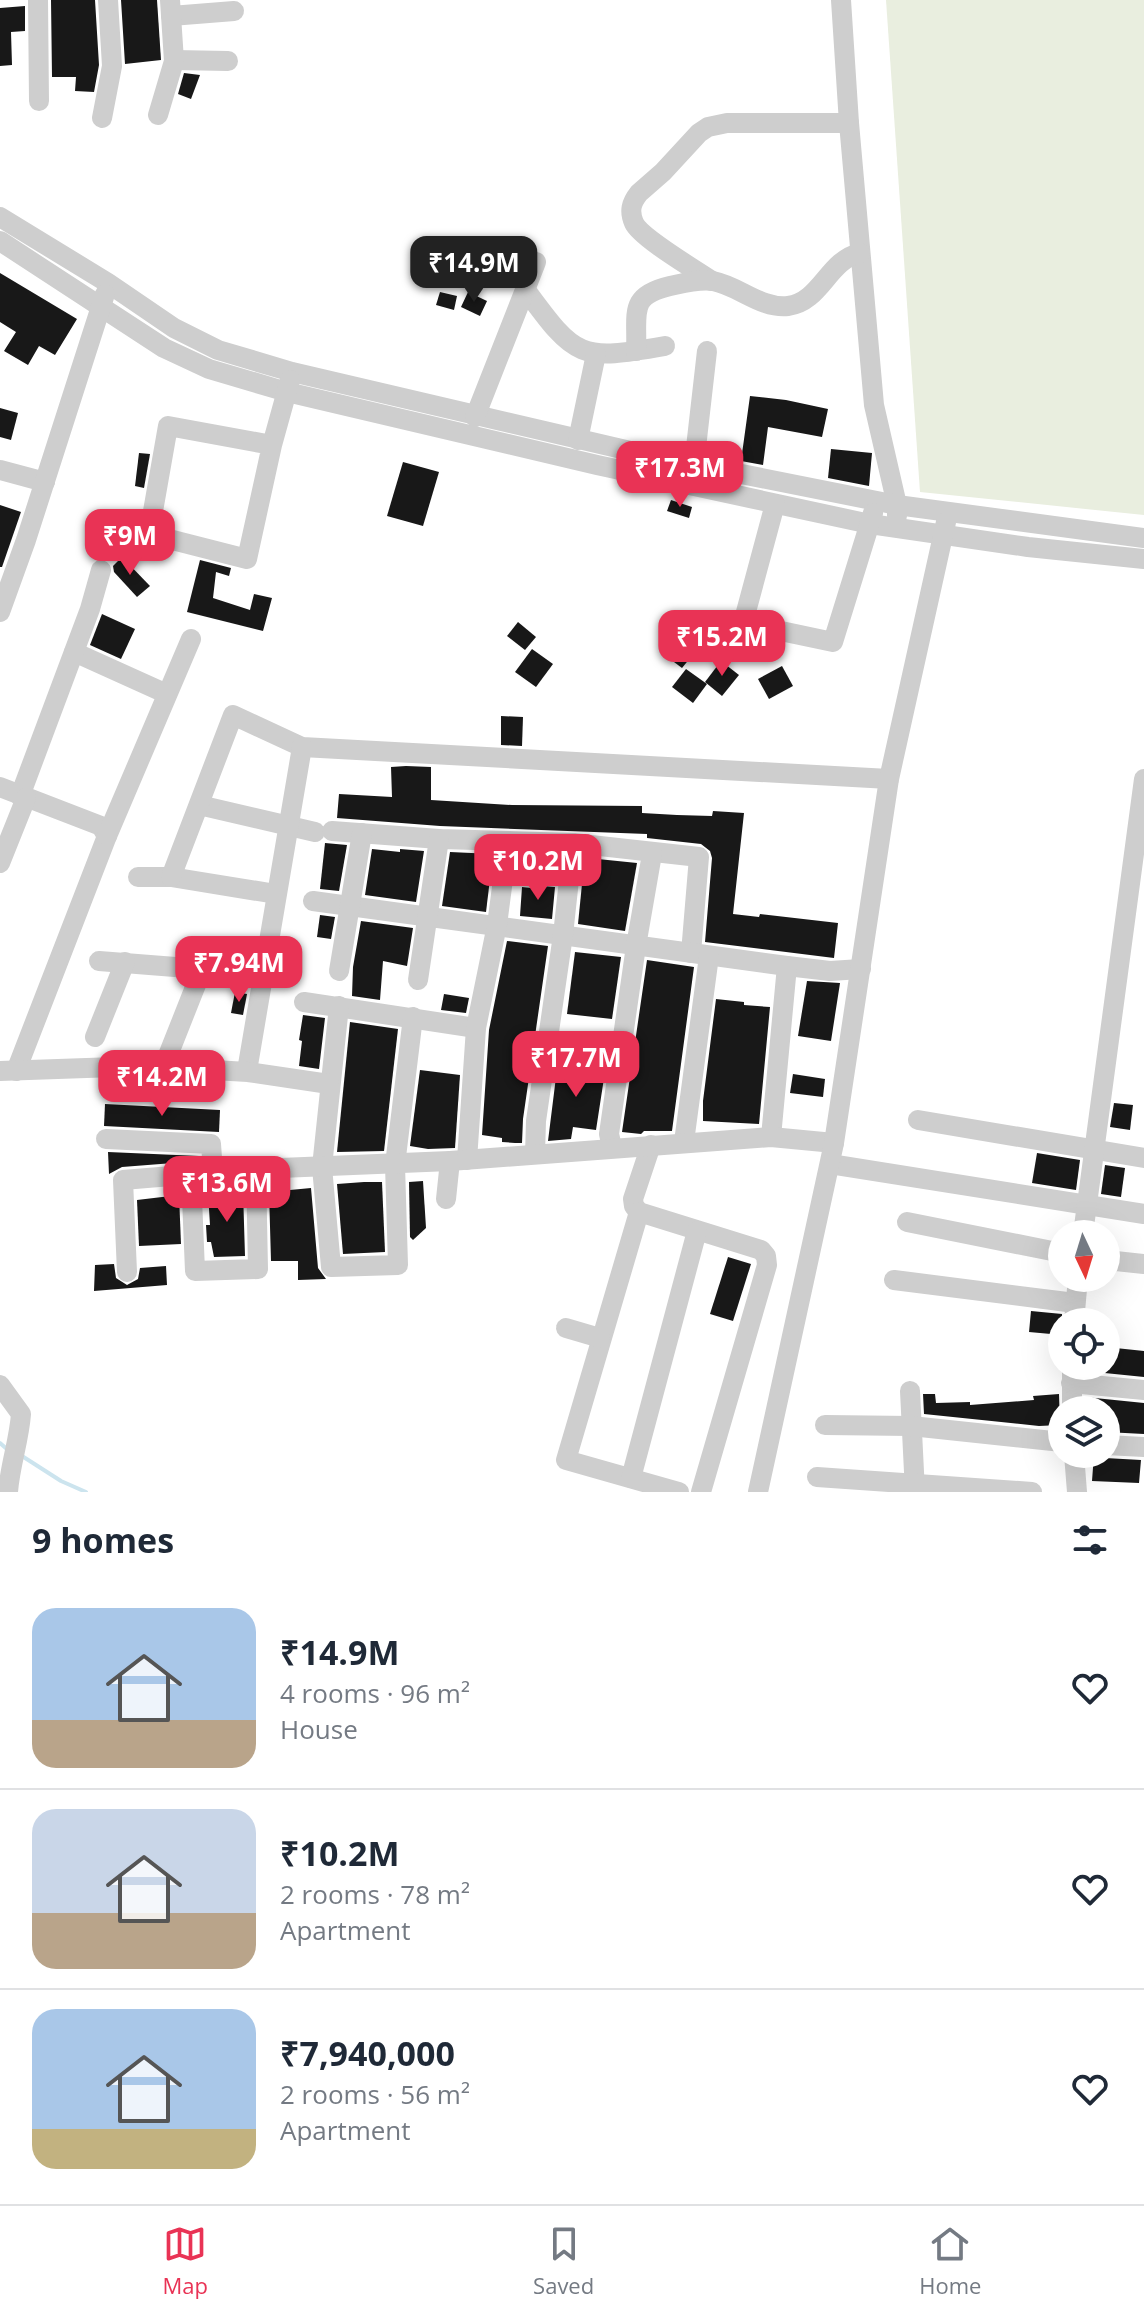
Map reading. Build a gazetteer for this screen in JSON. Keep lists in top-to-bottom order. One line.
{"north":"bottom","page":{"price":["₹14.9M","₹17.3M","₹9M","₹15.2M","₹10.2M","₹7.94M","₹17.7M","₹14.2M","₹13.6M"],"heading":"9 homes","list":[{"name":"₹14.9M","note":"4 rooms · 96 m² · House"},{"name":"₹10.2M","note":"2 rooms · 78 m² · Apartment"},{"name":"₹7,940,000","note":"2 rooms · 56 m² · Apartment"}],"tabs":["Map","Saved","Home"]}}
